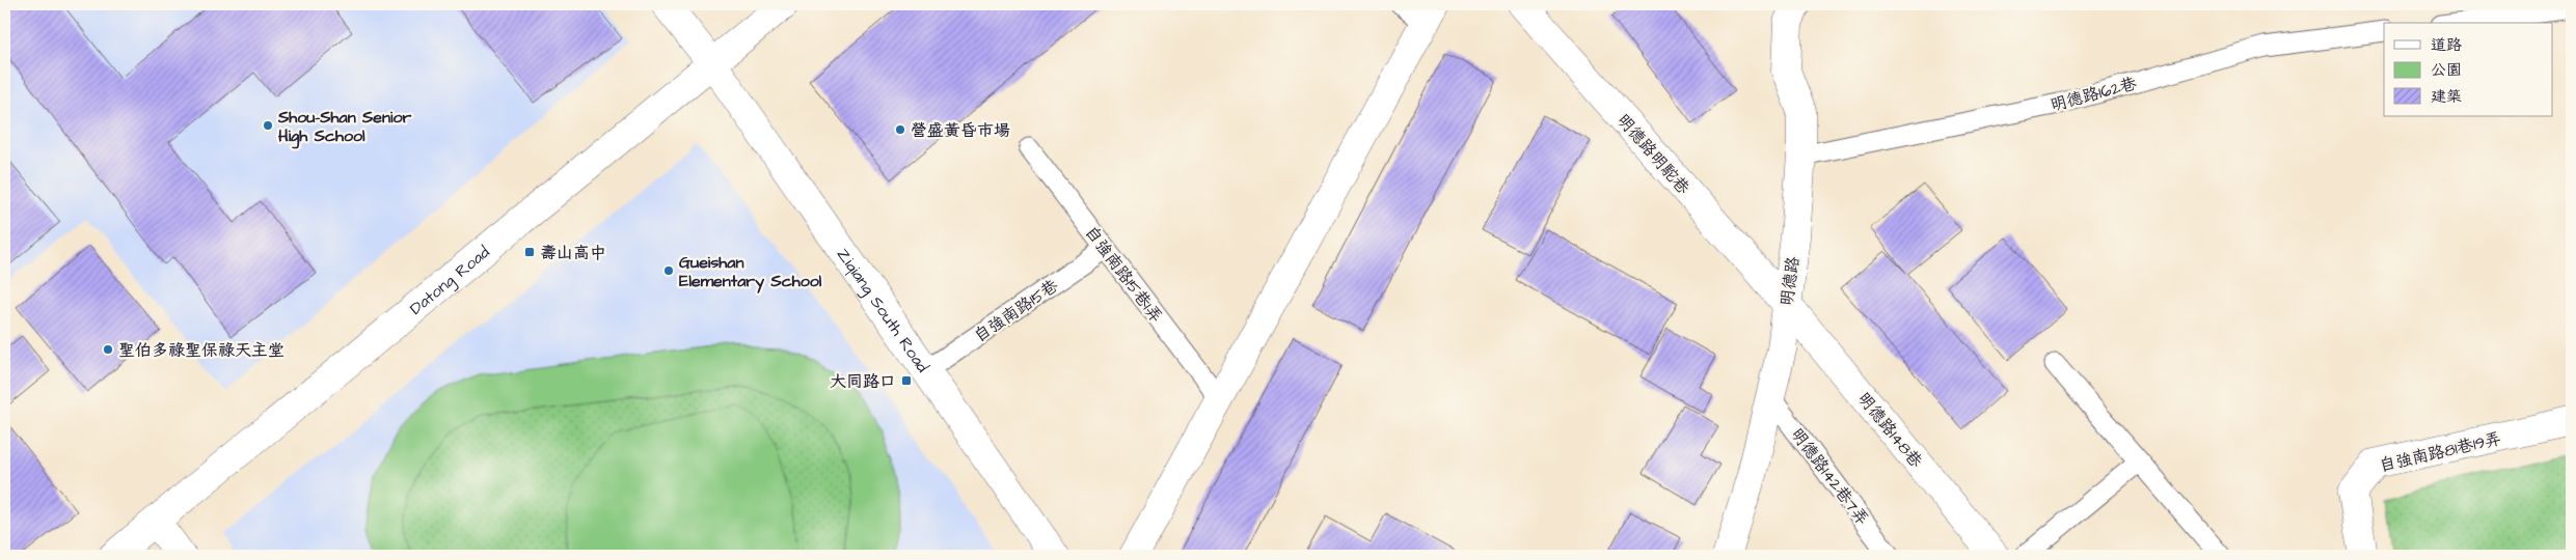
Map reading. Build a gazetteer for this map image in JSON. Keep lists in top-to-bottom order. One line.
{"streets":{"street":["明德路明駝巷","Datong Road","明德路","Ziqiang South Road","明德路148巷","自強南路81巷19弄"],"lane":["明德路162巷","自強南路15巷1弄","自強南路15巷","明德路142巷7弄"]},"crossings":[["明德路162巷","明德路"],["明德路明駝巷","明德路"],["明德路明駝巷","明德路148巷"],["自強南路15巷1弄","自強南路15巷"],["Datong Road","Ziqiang South Road"],["明德路","明德路148巷"],["明德路","明德路142巷7弄"],["Ziqiang South Road","自強南路15巷"]],"places":{"other":["Shou-Shan Senior High School","營盛黃昏市場","Gueishan Elementary School","聖伯多祿聖保祿天主堂"],"transit":["壽山高中","大同路口"]},"legend":["道路","公園","建築"]}
